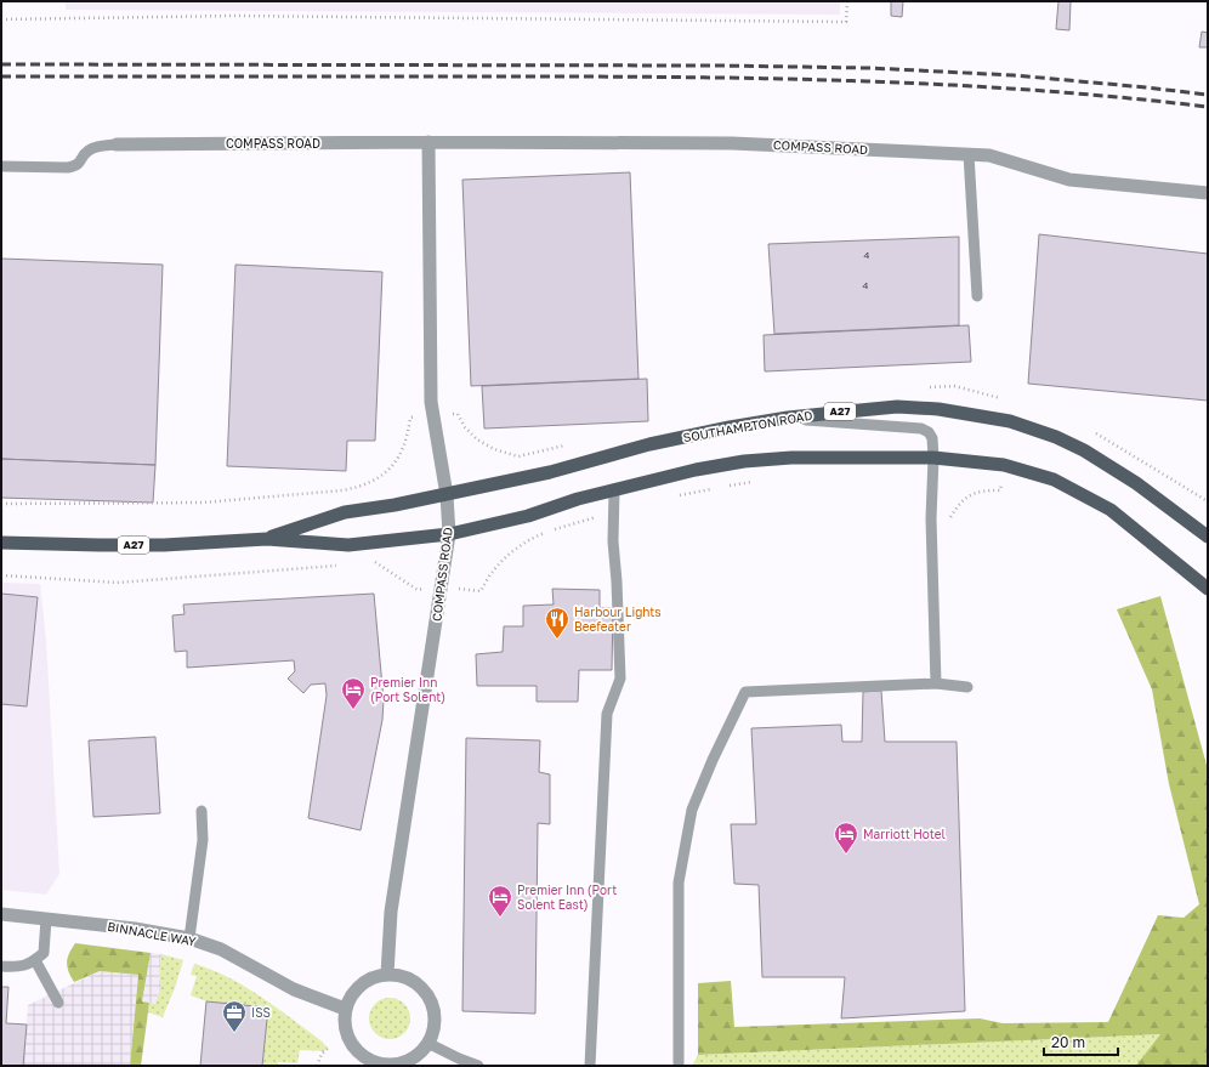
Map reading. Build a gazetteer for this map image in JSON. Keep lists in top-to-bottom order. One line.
{"streets":{"main road":["A27","SOUTHAMPTON ROAD"],"street":["COMPASS ROAD","BINNACLE WAY"]},"crossings":[["COMPASS ROAD","SOUTHAMPTON ROAD"],["COMPASS ROAD","BINNACLE WAY"]],"places":{"restaurant":["Harbour Lights Beefeater"],"hotel":["Premier Inn (Port Solent)","Marriott Hotel","Premier Inn (Port Solent East)"],"office":["ISS"]},"house_numbers":["4","4"],"scale_bar":"20 m"}
